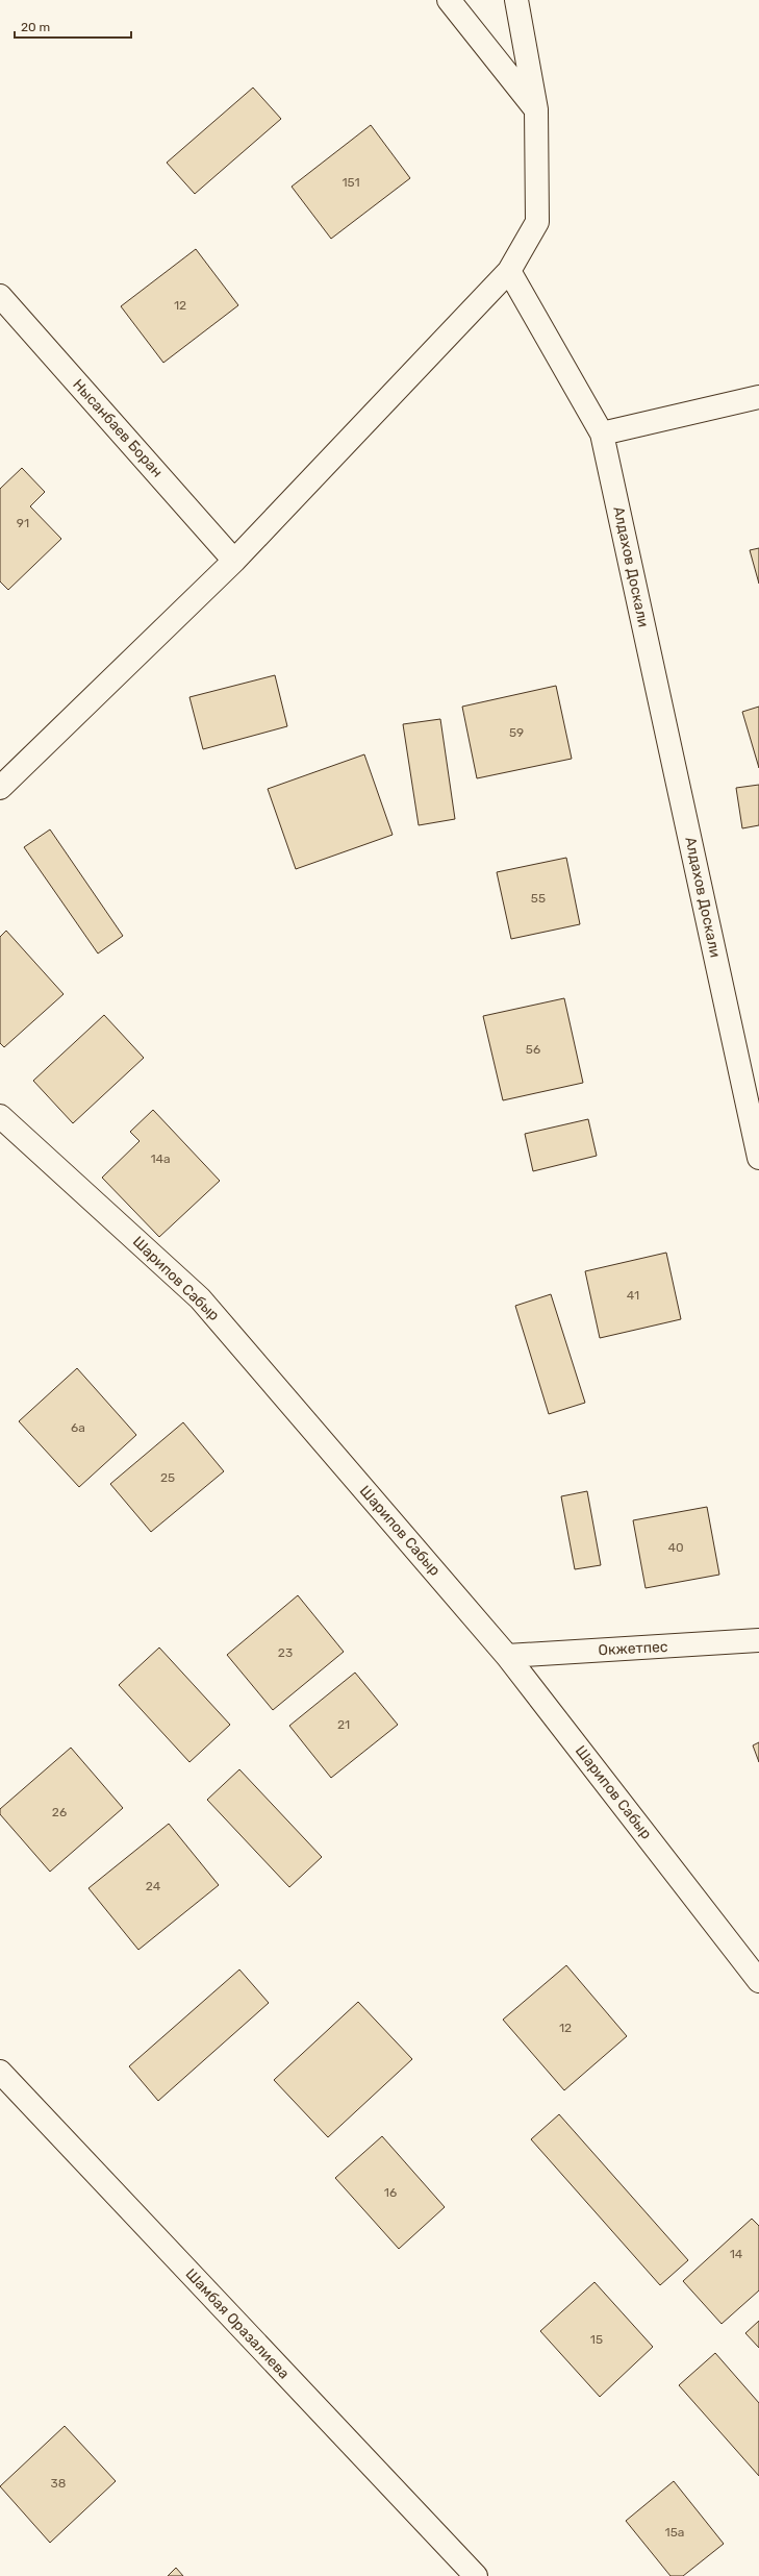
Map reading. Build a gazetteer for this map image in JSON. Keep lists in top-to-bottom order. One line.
{"streets":{"street":["Нысанбаев Боран","Алдахов Доскали","Шарипов Сабыр","Окжетпес","Шамбая Оразалиева"]},"crossings":[["Шарипов Сабыр","Окжетпес"]],"house_numbers":["151","12","91","59","55","56","14а","41","6а","25","40","23","21","26","24","12","16","14","15","38","15а"],"scale_bar":"20 m"}
